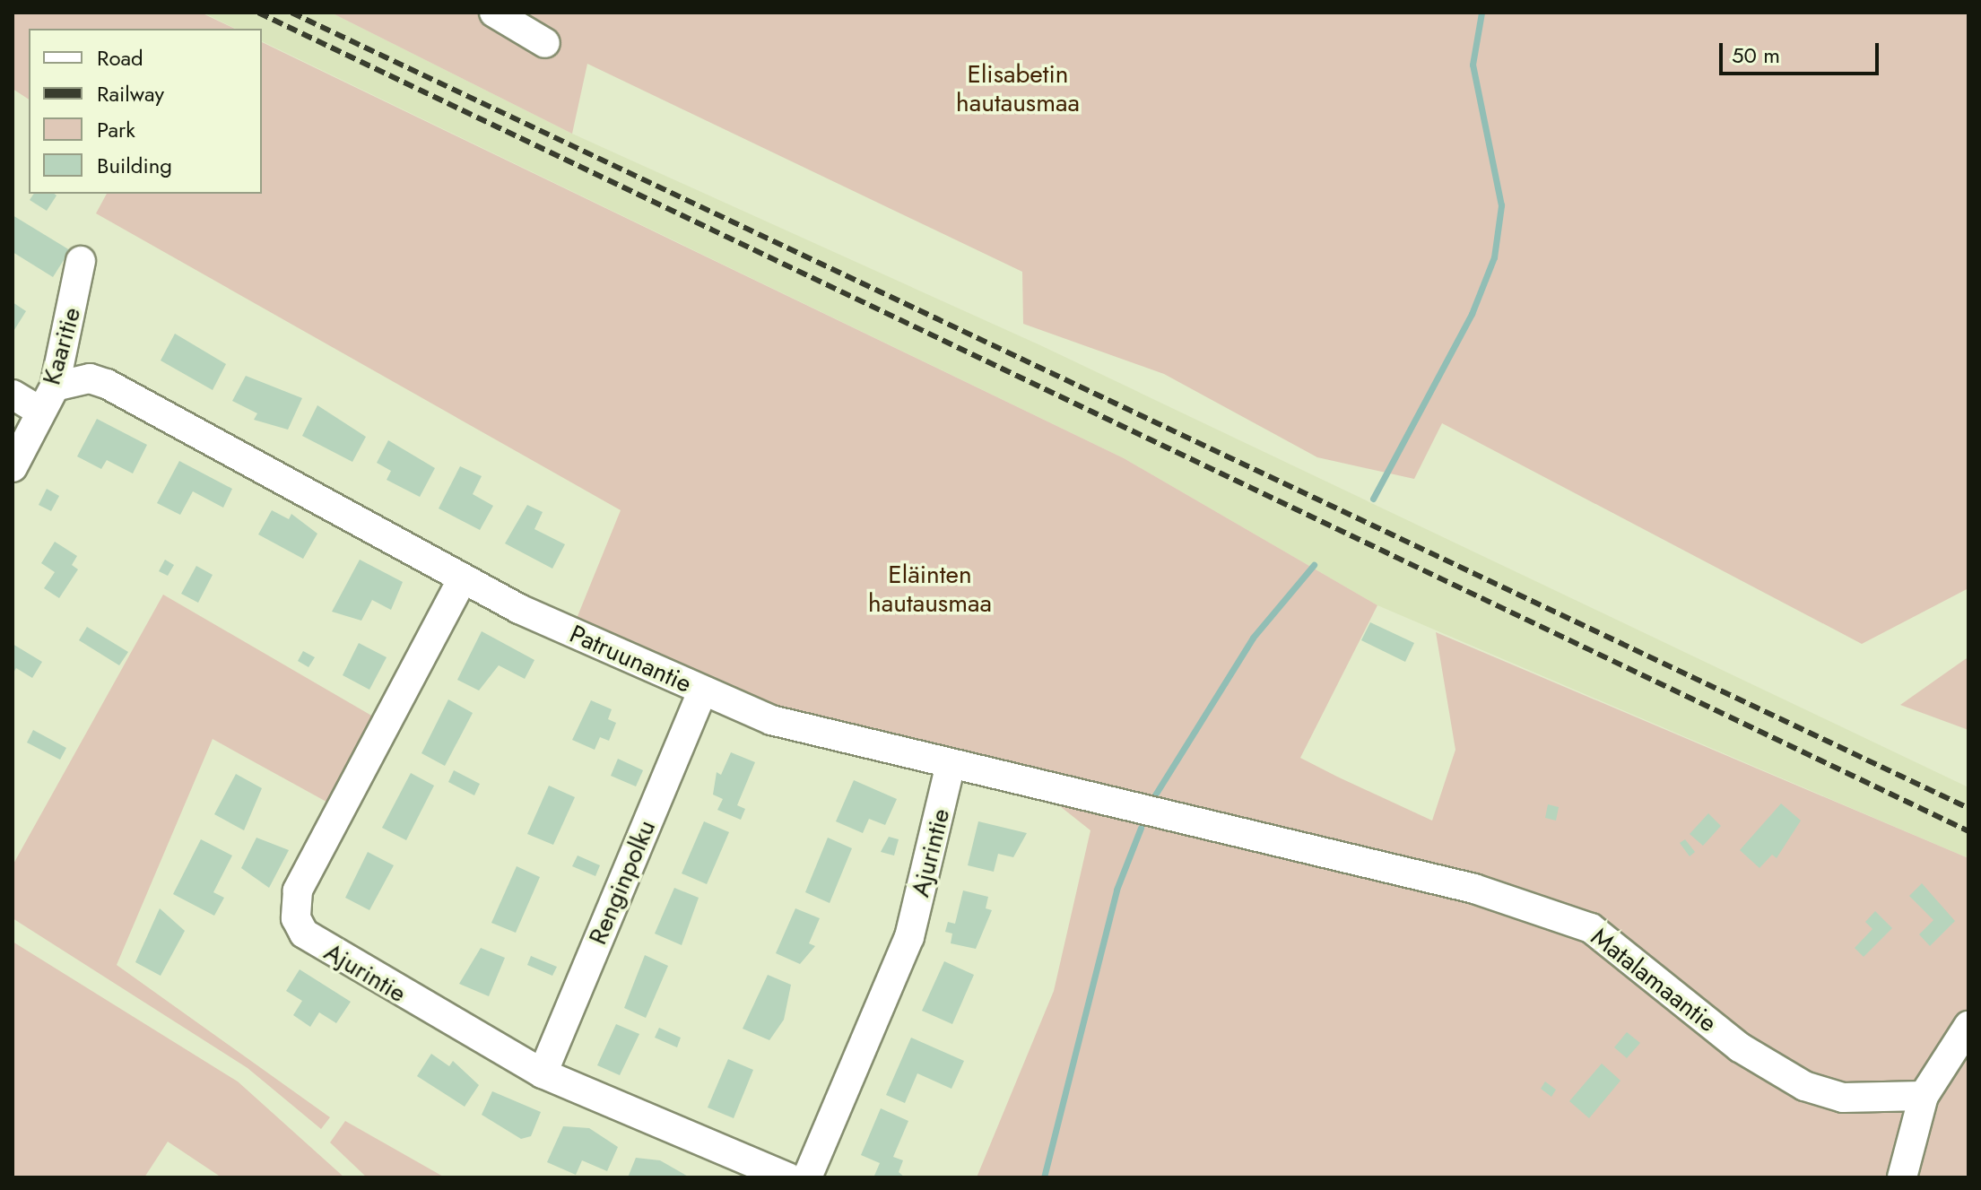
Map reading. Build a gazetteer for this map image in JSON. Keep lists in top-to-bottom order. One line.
{"streets":{"street":["Kaaritie","Patruunantie","Ajurintie","Renginpolku","Matalamaantie"]},"crossings":[["Kaaritie","Patruunantie"],["Patruunantie","Ajurintie"],["Patruunantie","Renginpolku"],["Patruunantie","Matalamaantie"],["Ajurintie","Renginpolku"]],"parks":["Elisabetin hautausmaa","Eläinten hautausmaa"],"legend":["Road","Railway","Park","Building"],"scale_bar":"50 m"}
